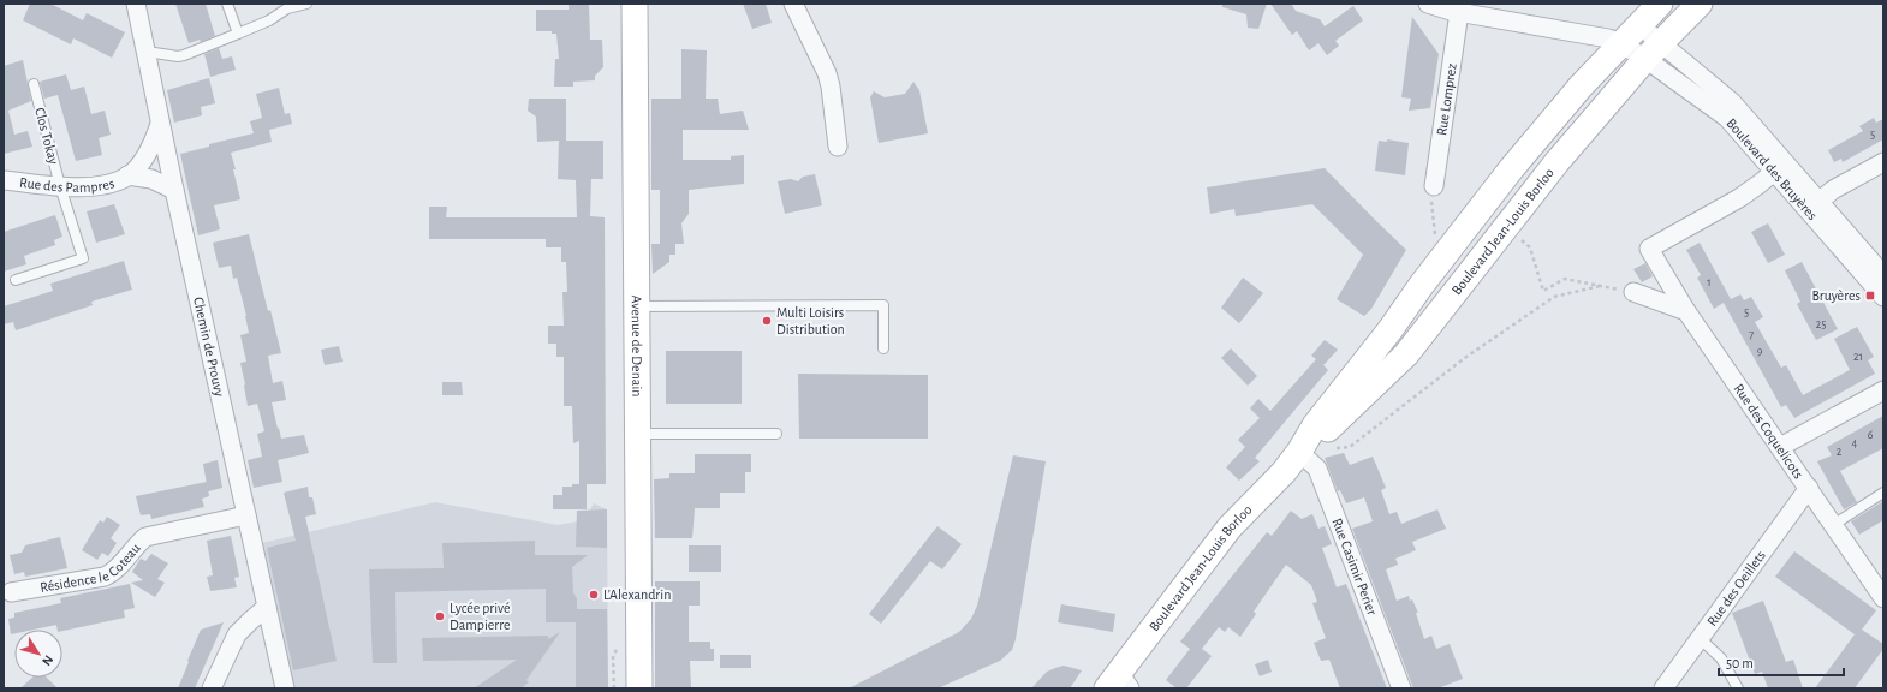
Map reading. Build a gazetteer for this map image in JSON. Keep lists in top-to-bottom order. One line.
{"streets":{"main road":["Boulevard Jean-Louis Borloo","Avenue de Denain"],"street":["Rue Lomprez","Boulevard des Bruyères","Rue des Pampres","Chemin de Prouvy","Rue des Coquelicots","Résidence le Coteau","Rue Casimir Perier","Rue des Oeillets"],"lane":["Clos Tokay"]},"crossings":[["Clos Tokay","Rue des Pampres"],["Boulevard des Bruyères","Boulevard Jean-Louis Borloo"],["Boulevard des Bruyères","Rue des Coquelicots"],["Rue des Pampres","Chemin de Prouvy"],["Boulevard Jean-Louis Borloo","Rue Casimir Perier"],["Chemin de Prouvy","Résidence le Coteau"],["Rue des Coquelicots","Rue des Oeillets"]],"places":{"transit":["Bruyères"],"other":["Multi Loisirs Distribution","L’Alexandrin","Lycée privé Dampierre"]},"house_numbers":["5","1","5","25","7","9","21","6","4","2"],"scale_bar":"50 m","north":"bottom right"}
